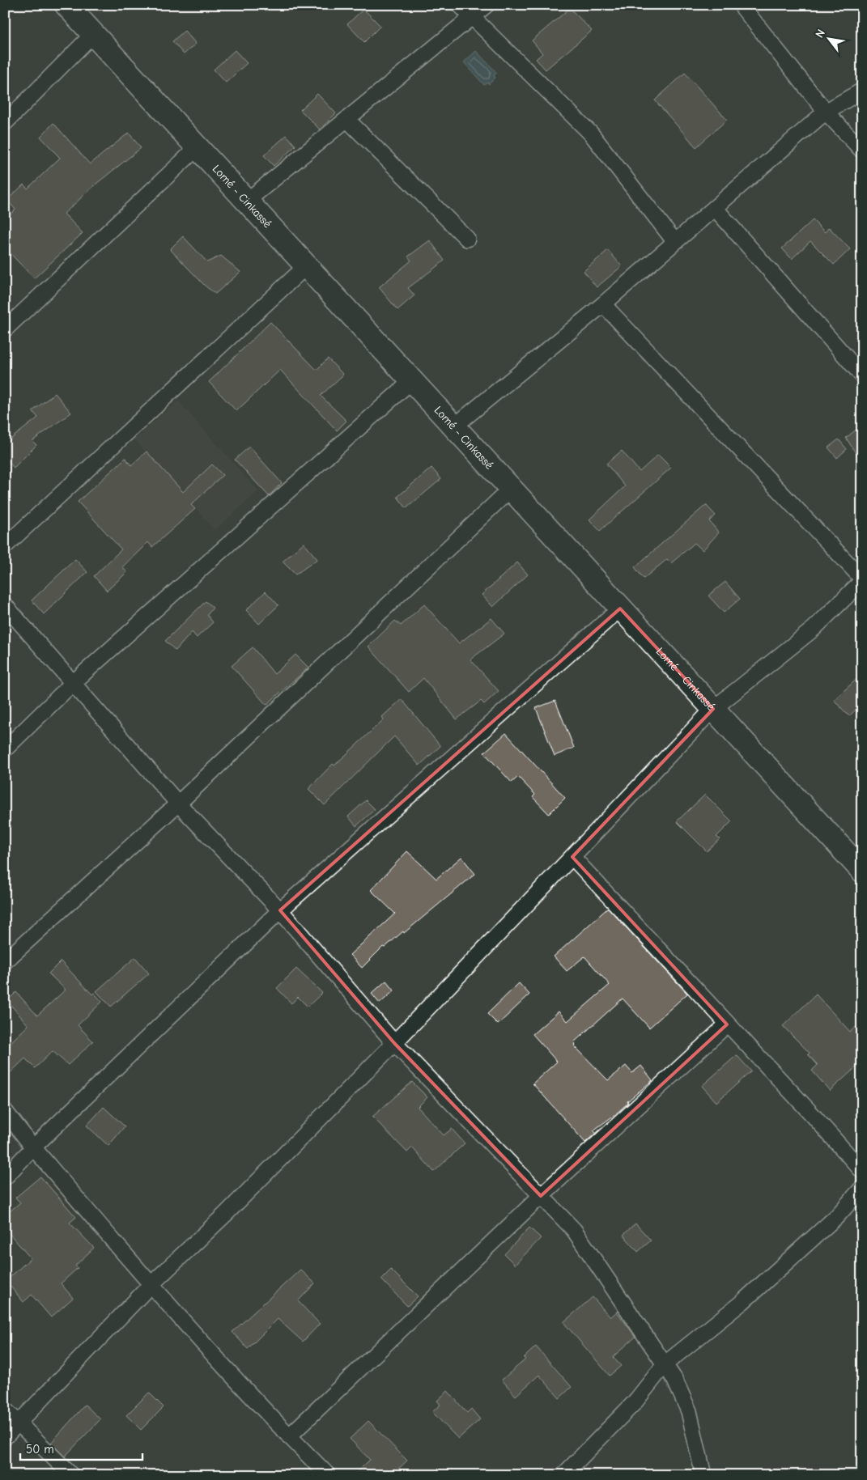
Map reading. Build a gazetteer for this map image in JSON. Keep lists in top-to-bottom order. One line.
{"streets":{"highway":["Lomé - Cinkassé"]},"scale_bar":"50 m","north":"top left"}
